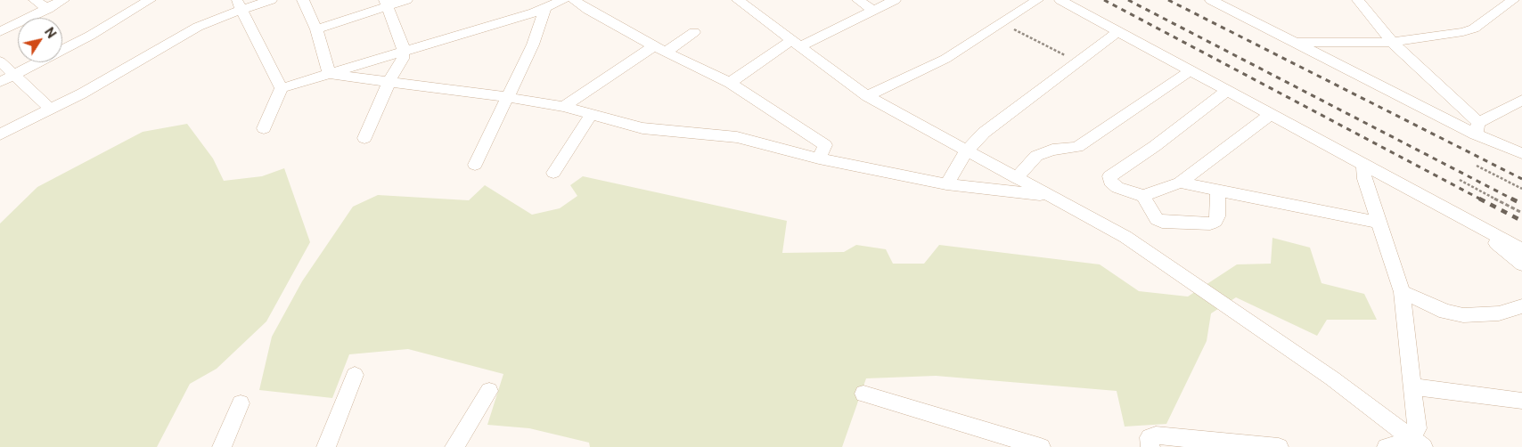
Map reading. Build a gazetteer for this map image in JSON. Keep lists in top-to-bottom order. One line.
{"north":"top right"}
